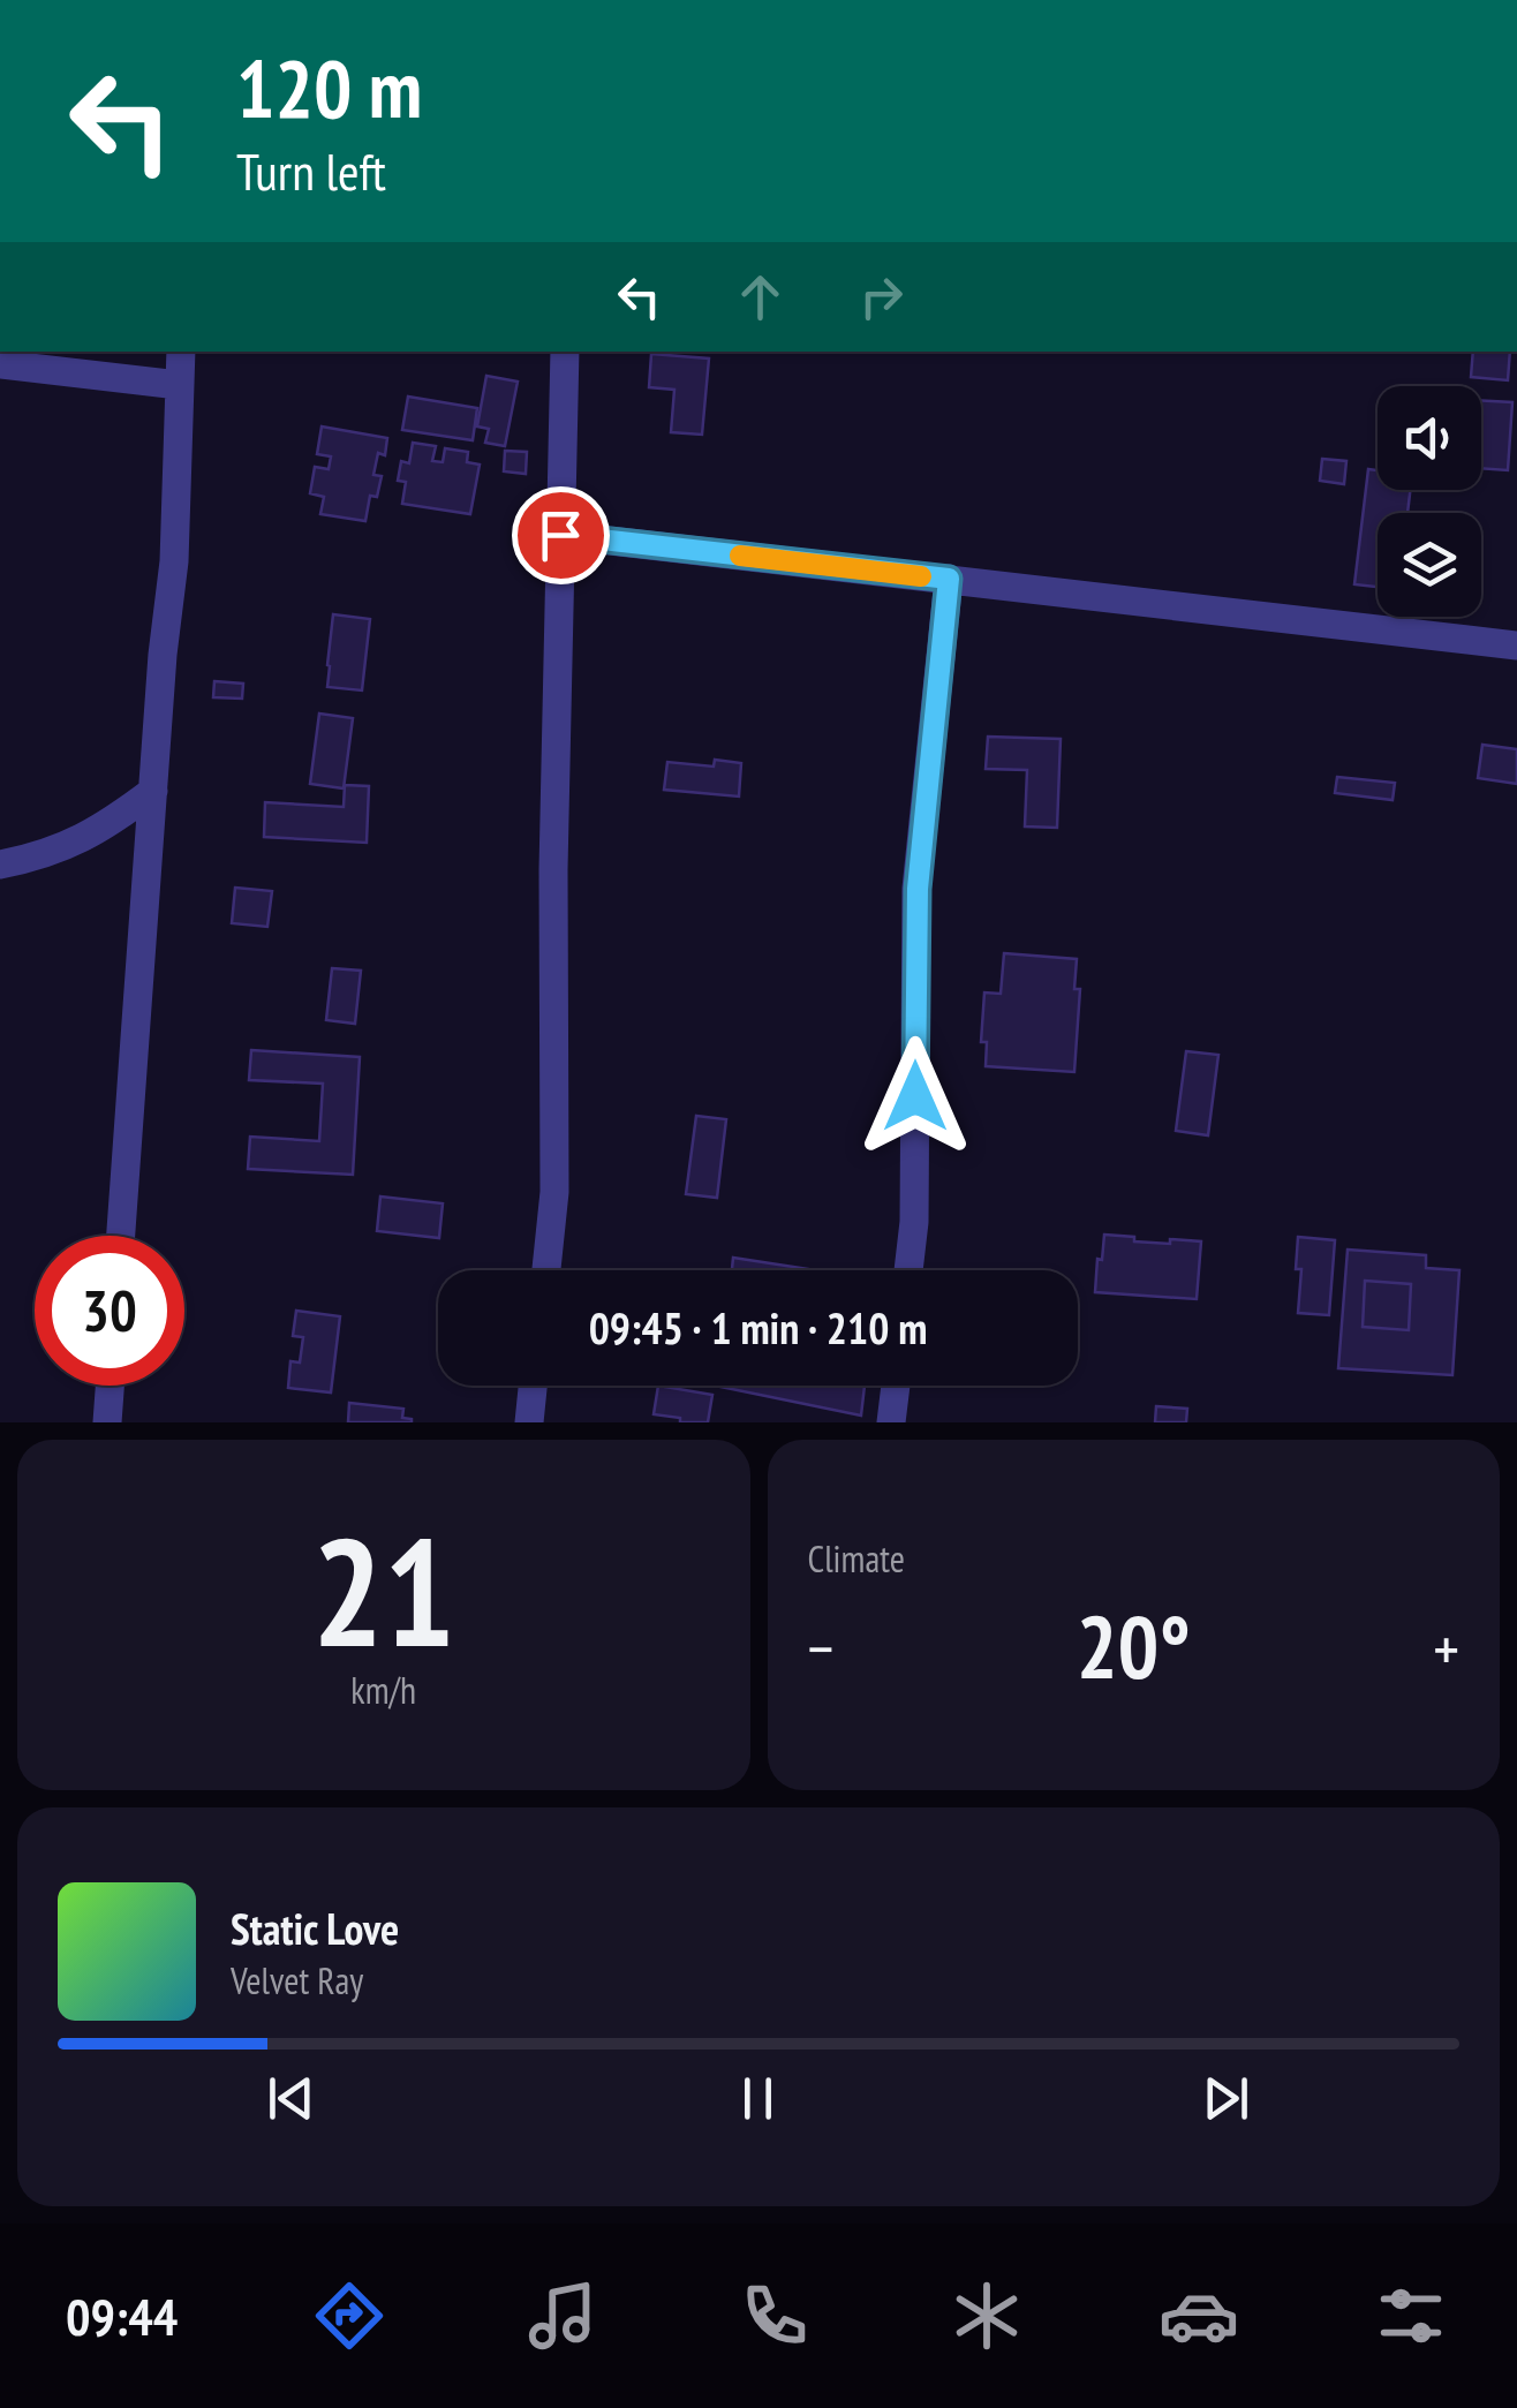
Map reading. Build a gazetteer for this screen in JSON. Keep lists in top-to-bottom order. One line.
{"page":{"turn":["120 m","Turn left"],"limit":"30","trip":"09:45 · 1 min · 210 m","tile":[["21","km/h"],"Climate"],"heat":["−","20°","+"],"song":["Static Love","Velvet Ray"],"tabs":"09:44"}}
